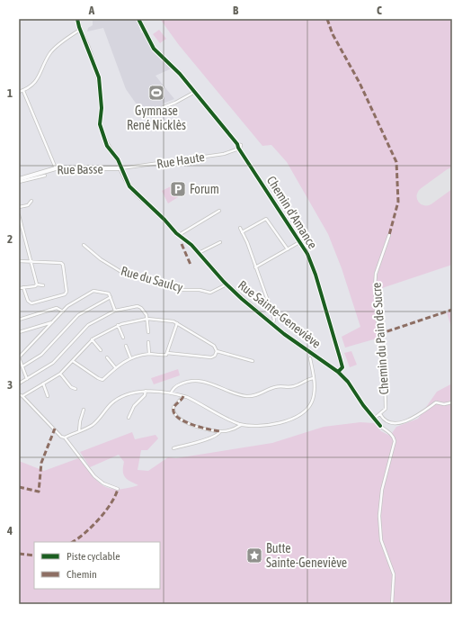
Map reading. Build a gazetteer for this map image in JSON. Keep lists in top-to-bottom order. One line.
{"streets":{"street":["Rue Haute","Rue Basse","Chemin d'Amance","Rue du Saulcy","Rue Sainte-Geneviève","Chemin du Pain de Sucre"]},"crossings":[["Rue Haute","Rue Basse"],["Rue Haute","Chemin d'Amance"],["Rue Haute","Rue Sainte-Geneviève"],["Rue Basse","Rue Sainte-Geneviève"],["Chemin d'Amance","Rue Sainte-Geneviève"],["Rue du Saulcy","Rue Sainte-Geneviève"],["Rue Sainte-Geneviève","Chemin du Pain de Sucre"]],"places":{"sports":["Gymnase René Nicklès"],"parking":["Forum"],"place":["Butte Sainte-Geneviève"]},"legend":["Piste cyclable","Chemin"],"grid":{"columns":["A","B","C"],"rows":["1","2","3","4"]}}
